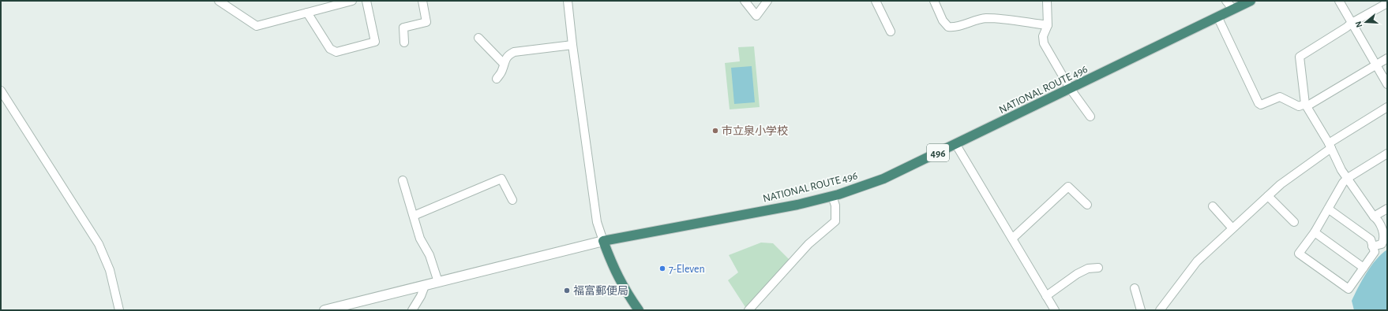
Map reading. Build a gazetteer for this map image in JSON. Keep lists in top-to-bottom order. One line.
{"streets":{"highway":["NATIONAL ROUTE 496","496"]},"places":["市立泉小学校","7-Eleven","福富郵便局"],"north":"left"}
